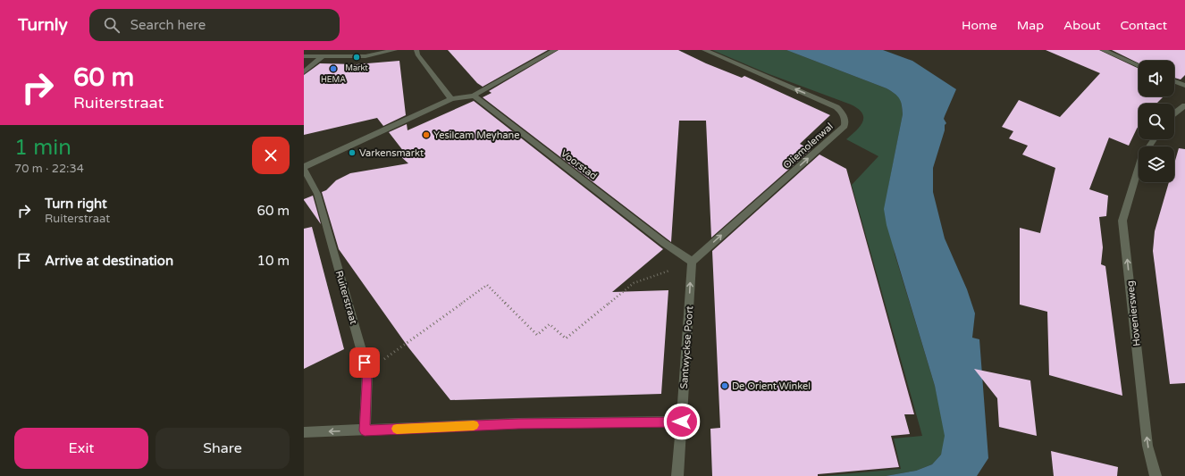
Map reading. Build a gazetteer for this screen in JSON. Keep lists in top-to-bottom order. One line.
{"streets":{"street":["Oliemolenwal","Voorstad","Ruiterstraat","Hoveniersweg","Santwyckse Poort"]},"crossings":[["Oliemolenwal","Voorstad"],["Oliemolenwal","Santwyckse Poort"],["Voorstad","Santwyckse Poort"]],"one_way":["Hoveniersweg","Santwyckse Poort"],"places":["Markt","HEMA","Yesilcam Meyhane","Varkensmarkt","De Orient Winkel"],"page":{"header":"Turnly","search":"Search here","nav":["Home","Map","About","Contact"],"turn":["60 m","Ruiterstraat"],"heading":["1 min","70 m · 22:34"],"list":[{"name":"Turn right","note":"Ruiterstraat","value":"60 m"},{"name":"Arrive at destination","value":"10 m"}],"buttons":["Exit","Share"]}}
